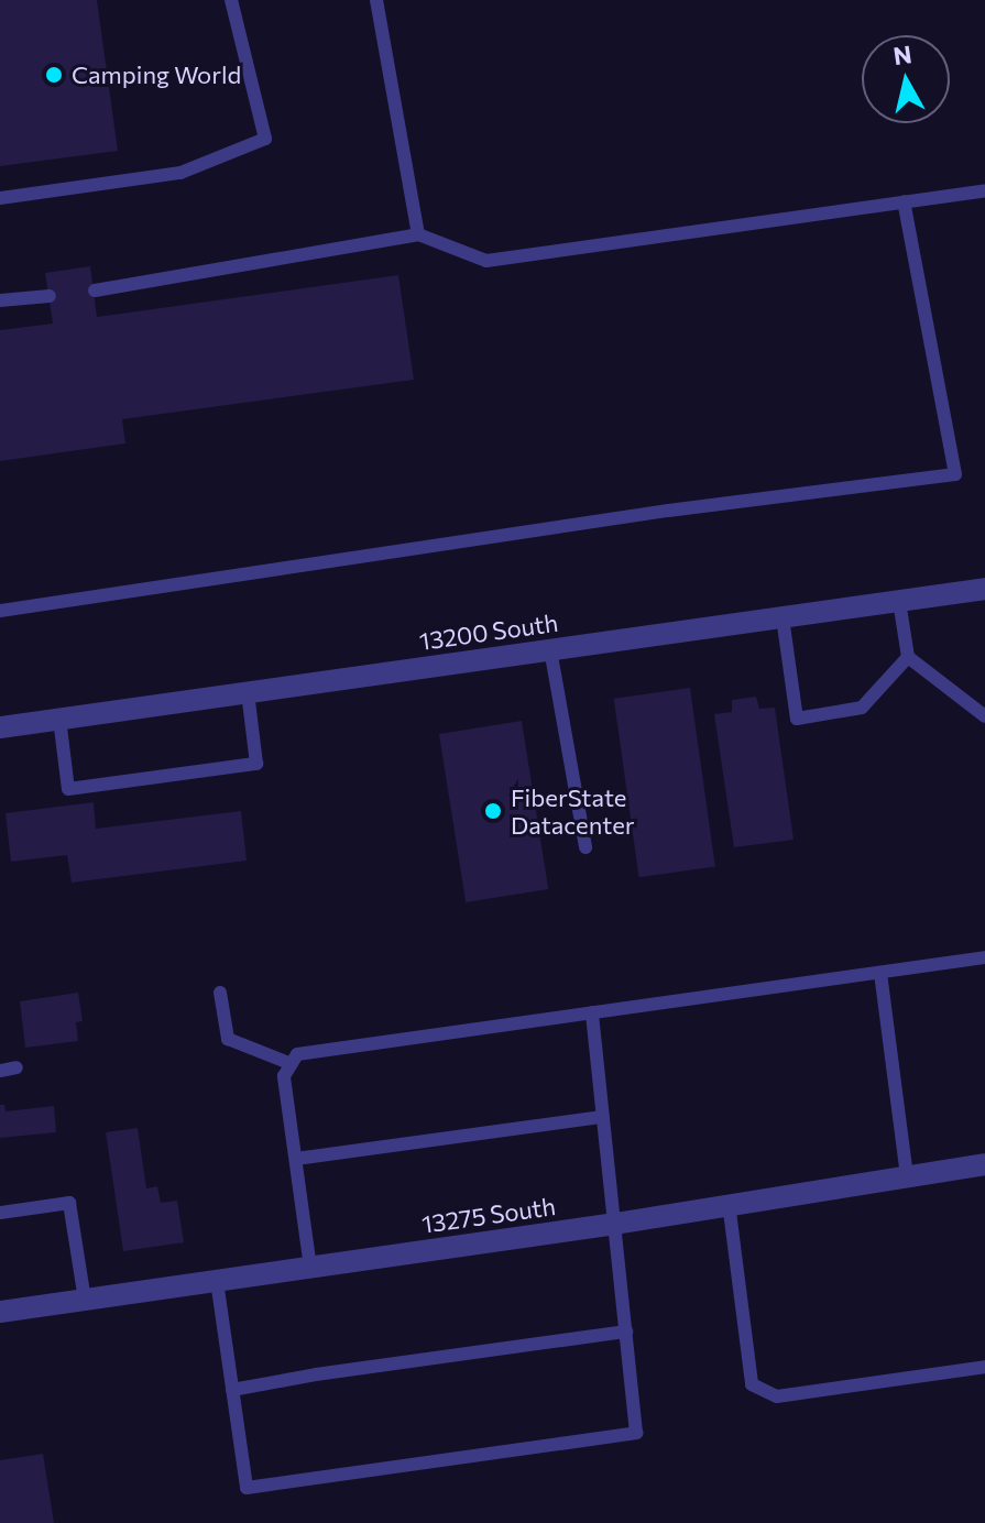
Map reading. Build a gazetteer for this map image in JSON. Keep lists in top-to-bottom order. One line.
{"streets":{"street":["13200 South","13275 South"]},"places":["Camping World","FiberState Datacenter"],"north":"top"}
